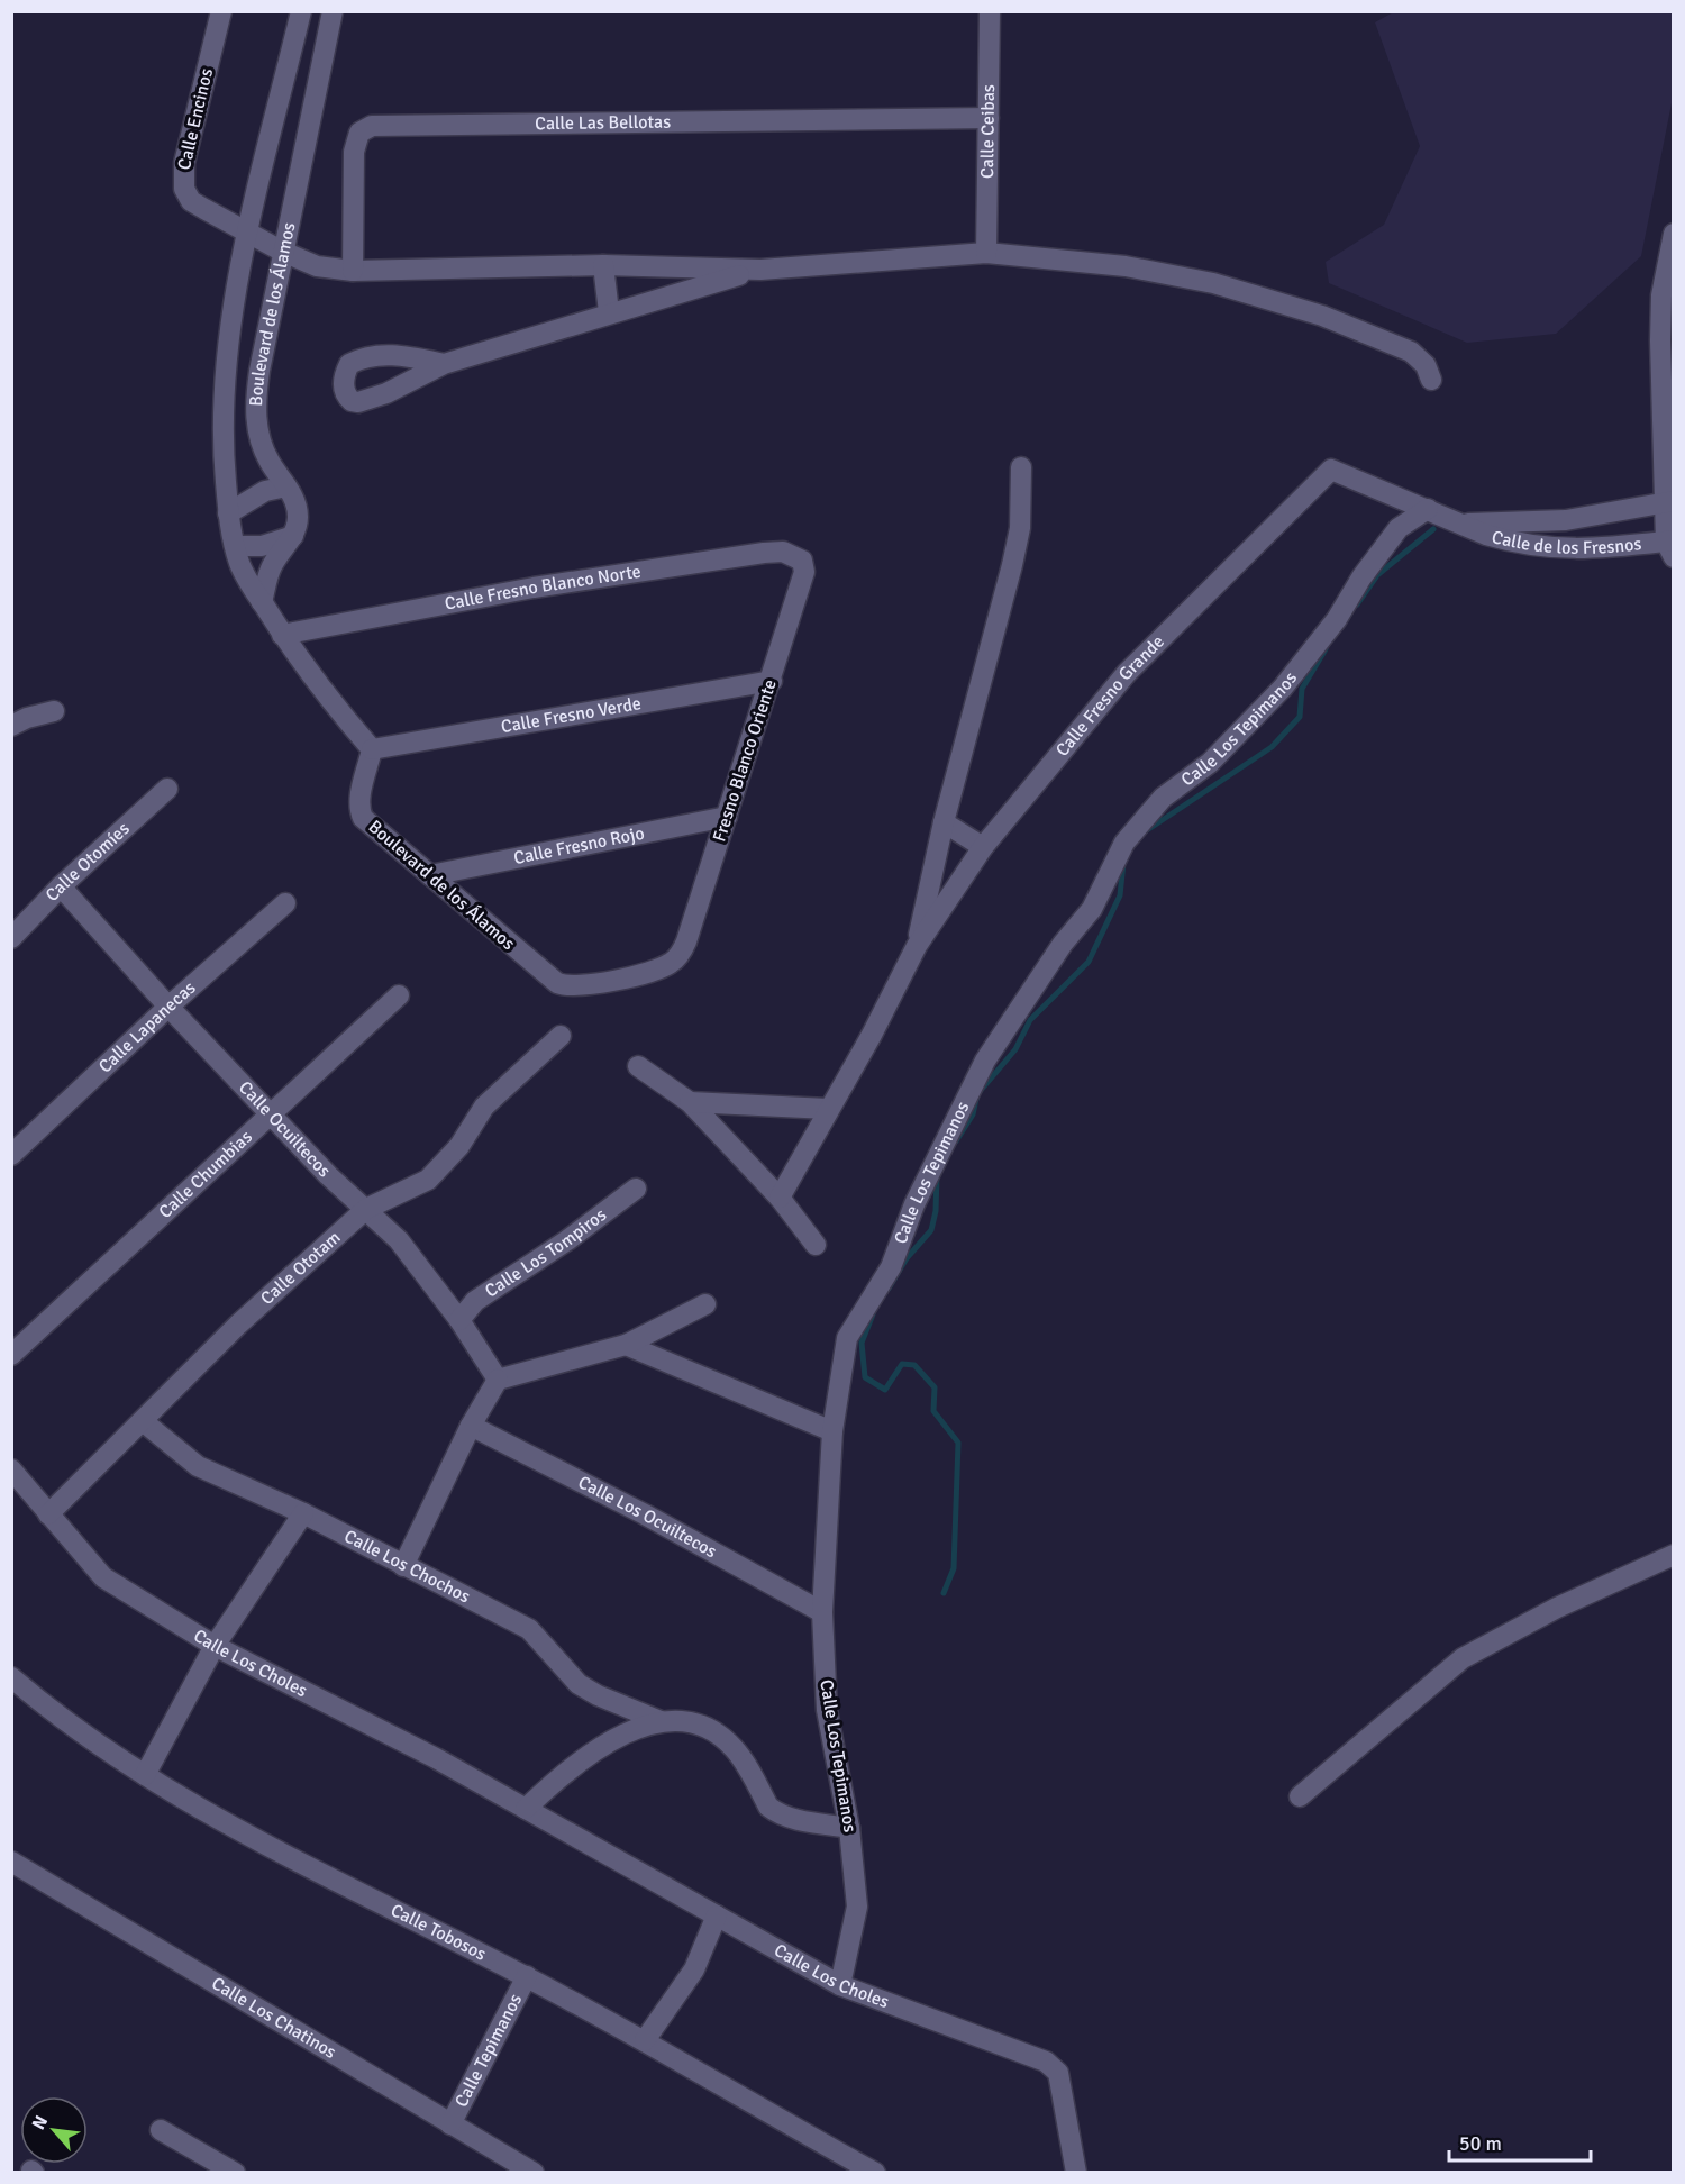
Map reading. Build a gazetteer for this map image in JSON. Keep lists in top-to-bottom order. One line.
{"streets":{"street":["Calle Encinos","Calle Las Bellotas","Calle Ceibas","Boulevard de los Álamos","Calle de los Fresnos","Calle Fresno Blanco Norte","Calle Fresno Grande","Calle Fresno Verde","Calle Los Tepimanos","Fresno Blanco Oriente","Calle Fresno Rojo","Calle Otomíes","Calle Lapanecas","Calle Ocuiltecos","Calle Chumbias","Calle Los Tompiros","Calle Ototam","Calle Los Ocuiltecos","Calle Los Chochos","Calle Los Choles","Calle Tobosos","Calle Los Chatinos","Calle Tepimanos"]},"crossings":[["Calle Encinos","Calle Las Bellotas"],["Calle Encinos","Boulevard de los Álamos"],["Calle Las Bellotas","Calle Ceibas"],["Boulevard de los Álamos","Calle Fresno Blanco Norte"],["Boulevard de los Álamos","Calle Fresno Verde"],["Boulevard de los Álamos","Fresno Blanco Oriente"],["Boulevard de los Álamos","Calle Fresno Rojo"],["Calle de los Fresnos","Calle Fresno Grande"],["Calle de los Fresnos","Calle Los Tepimanos"],["Calle Fresno Blanco Norte","Fresno Blanco Oriente"],["Calle Fresno Verde","Fresno Blanco Oriente"],["Calle Los Tepimanos","Calle Los Ocuiltecos"],["Calle Los Tepimanos","Calle Los Choles"],["Fresno Blanco Oriente","Calle Fresno Rojo"],["Calle Otomíes","Calle Ocuiltecos"],["Calle Lapanecas","Calle Ocuiltecos"],["Calle Ocuiltecos","Calle Chumbias"],["Calle Ocuiltecos","Calle Los Tompiros"],["Calle Ocuiltecos","Calle Ototam"],["Calle Ototam","Calle Los Chochos"],["Calle Ototam","Calle Los Choles"],["Calle Tobosos","Calle Tepimanos"],["Calle Los Chatinos","Calle Tepimanos"]],"scale_bar":"50 m","north":"top left"}
